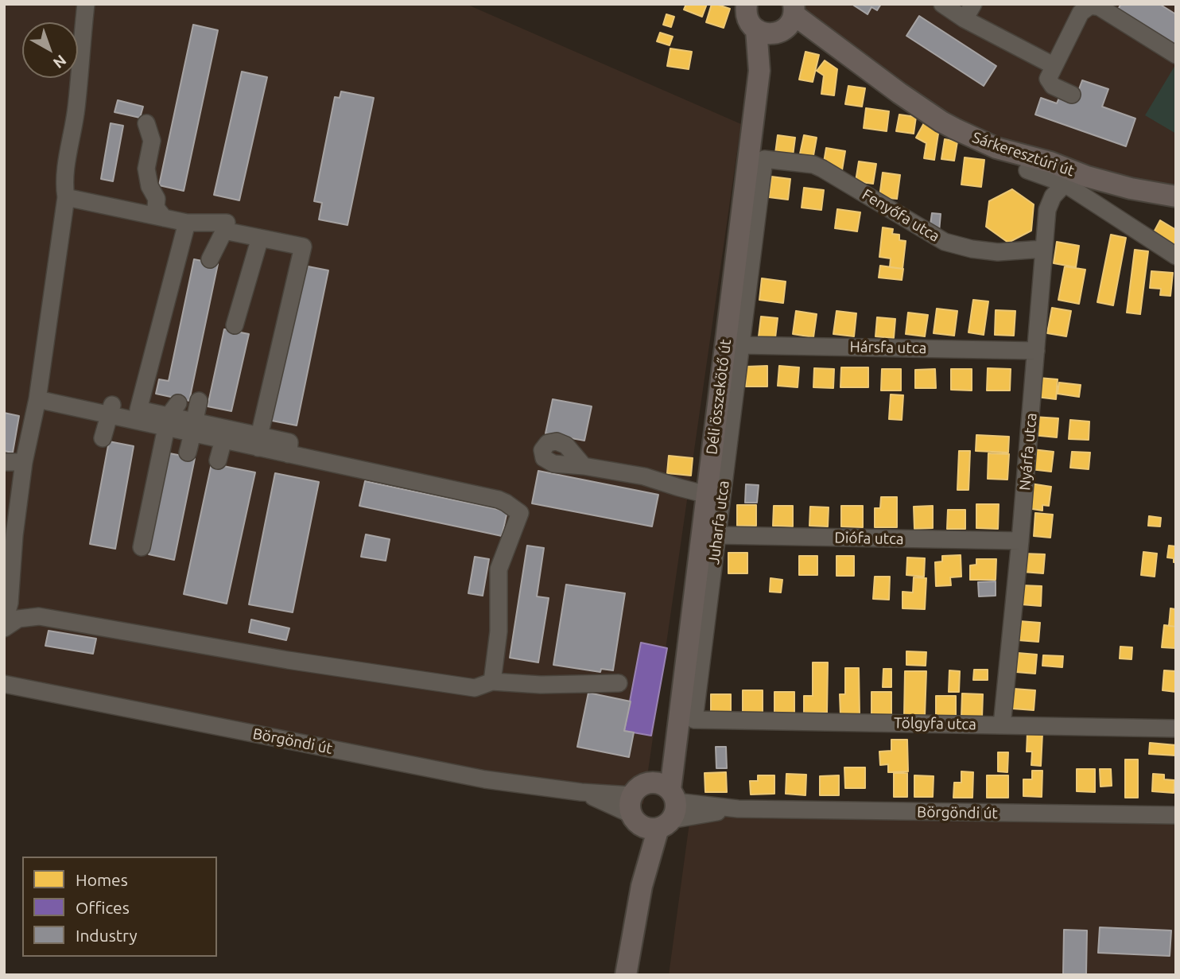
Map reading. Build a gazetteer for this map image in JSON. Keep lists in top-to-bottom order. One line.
{"streets":{"main road":["Sárkeresztúri út","Déli összekötő út"],"street":["Fenyőfa utca","Hársfa utca","Nyárfa utca","Juharfa utca","Diófa utca","Tölgyfa utca","Börgöndi út"]},"crossings":[["Sárkeresztúri út","Déli összekötő út"],["Sárkeresztúri út","Nyárfa utca"],["Fenyőfa utca","Nyárfa utca"],["Fenyőfa utca","Juharfa utca"],["Hársfa utca","Nyárfa utca"],["Hársfa utca","Juharfa utca"],["Déli összekötő út","Juharfa utca"],["Déli összekötő út","Tölgyfa utca"],["Déli összekötő út","Börgöndi út"],["Nyárfa utca","Diófa utca"],["Nyárfa utca","Tölgyfa utca"],["Juharfa utca","Diófa utca"],["Juharfa utca","Tölgyfa utca"]],"legend":["Homes","Offices","Industry"],"north":"bottom right"}
